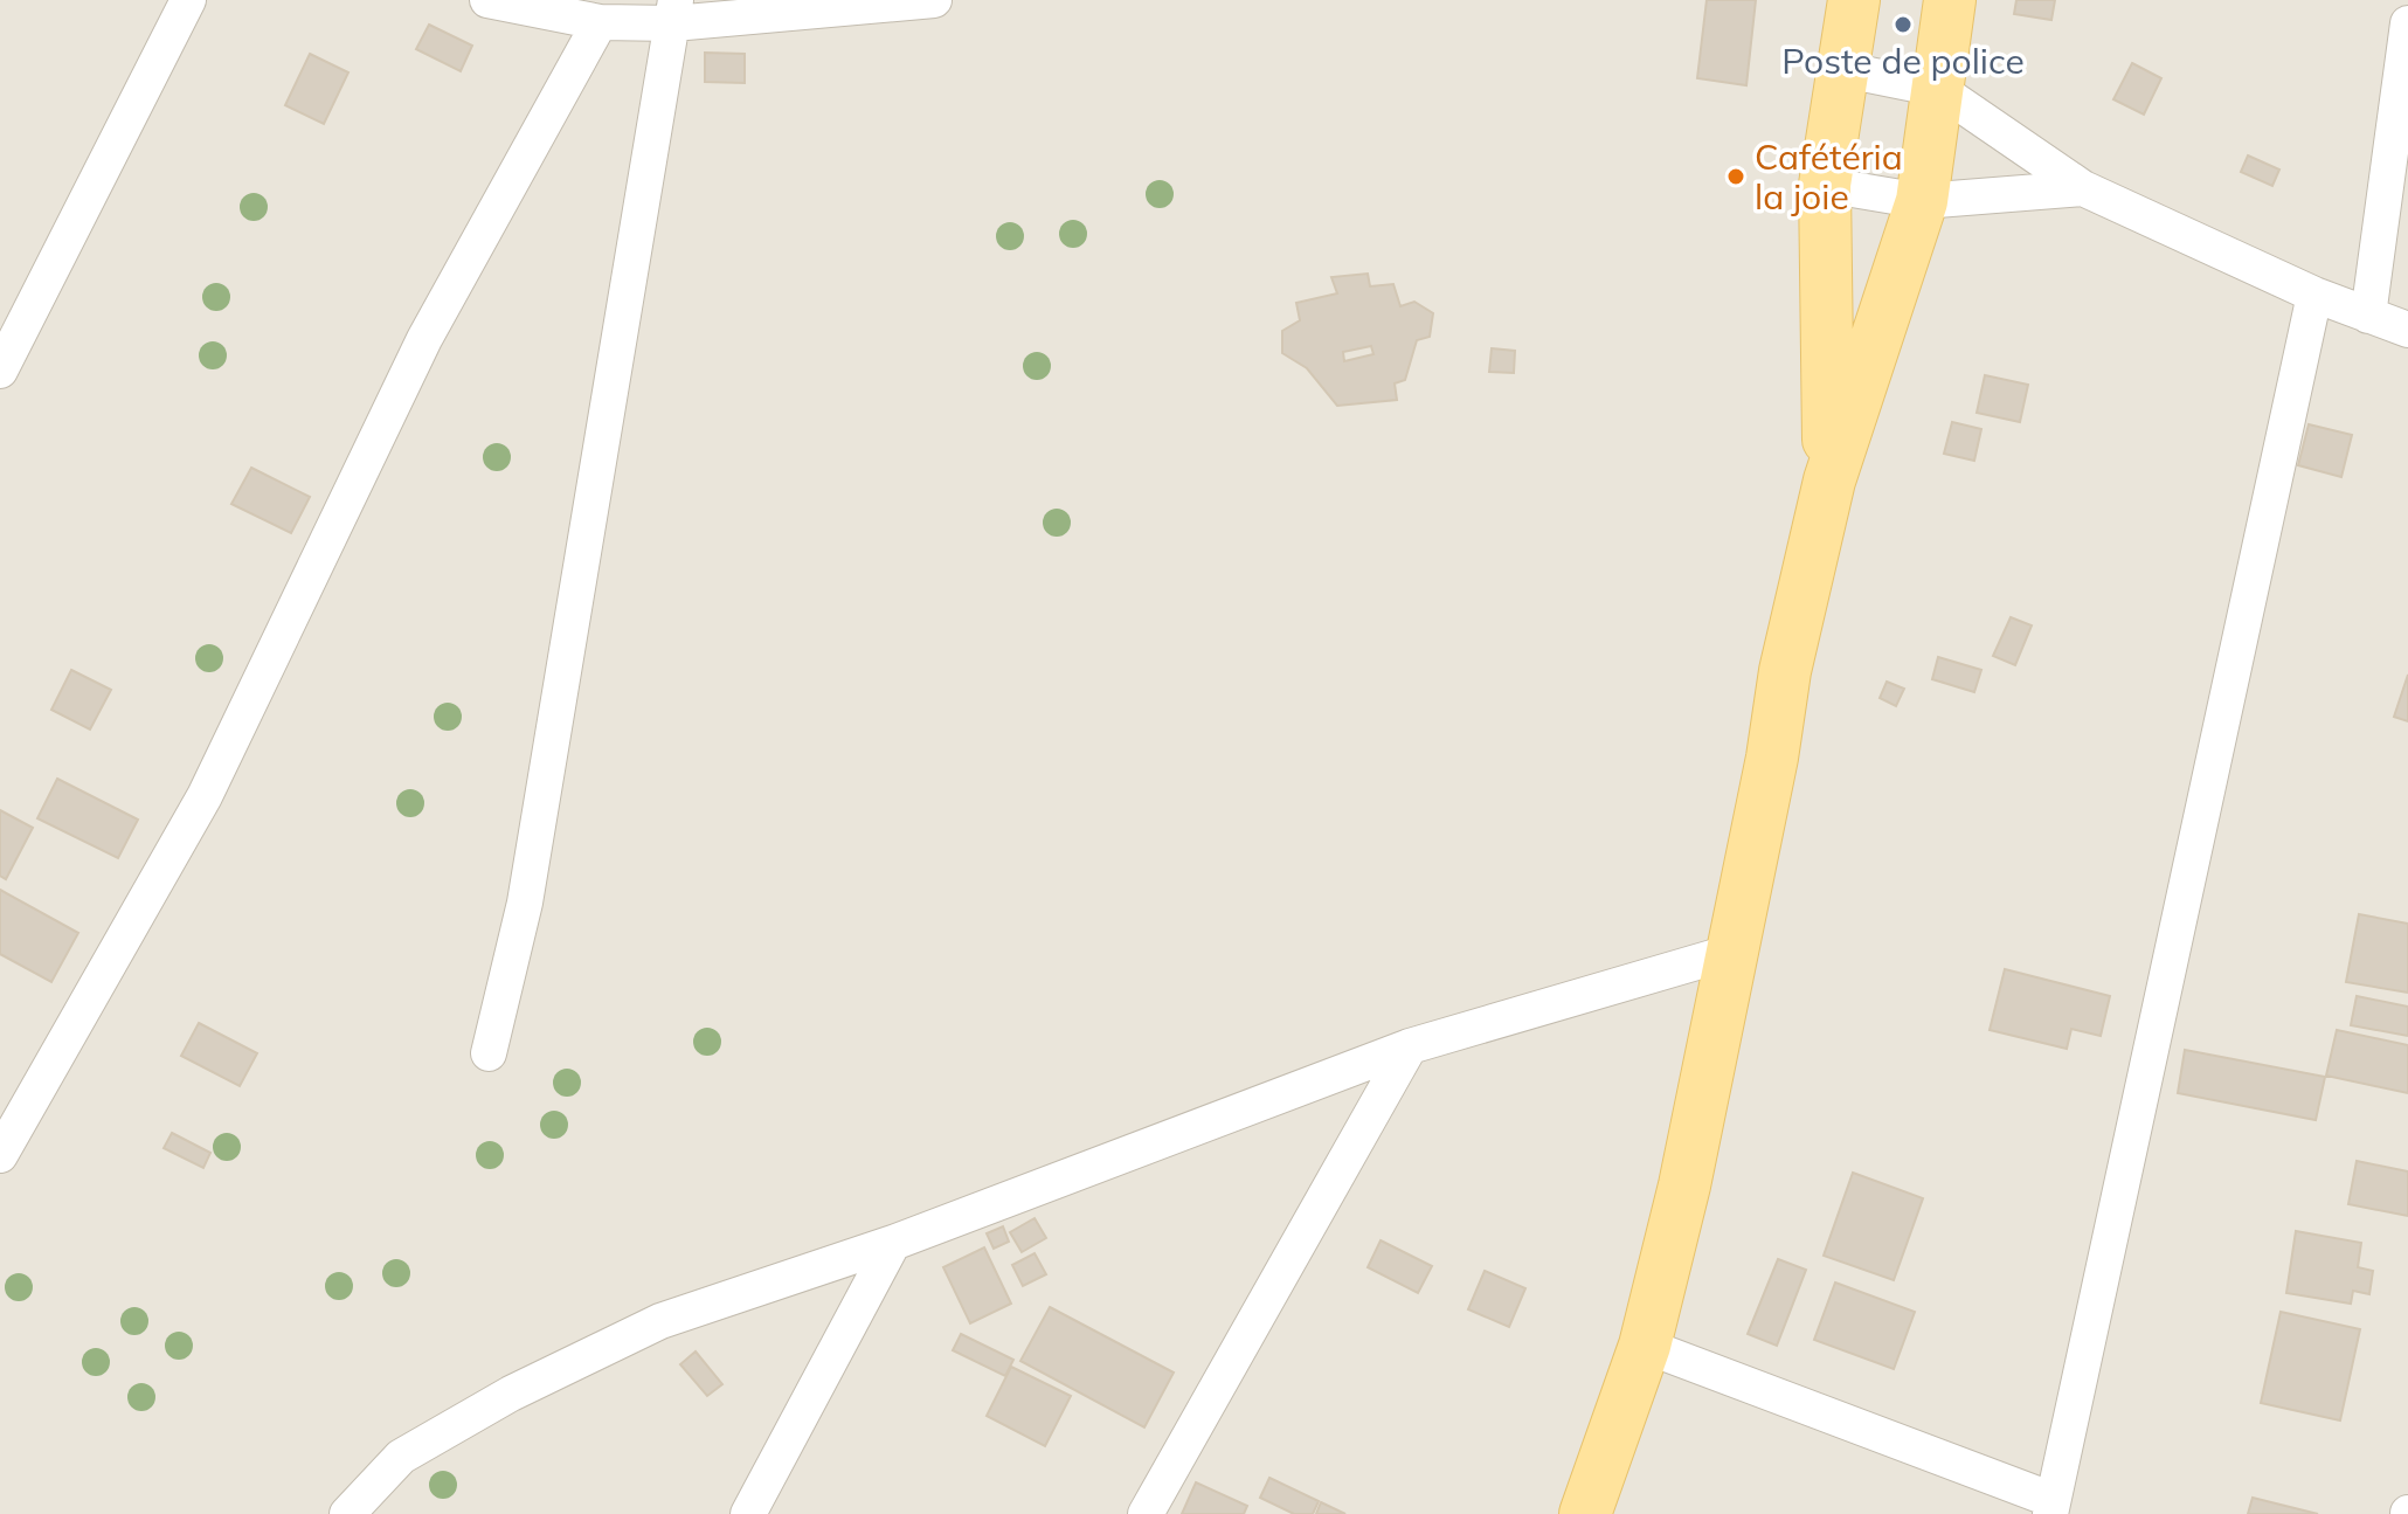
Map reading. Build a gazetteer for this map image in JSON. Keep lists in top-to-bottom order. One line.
{"places":["Poste de police","Cafétéria la joie"]}
